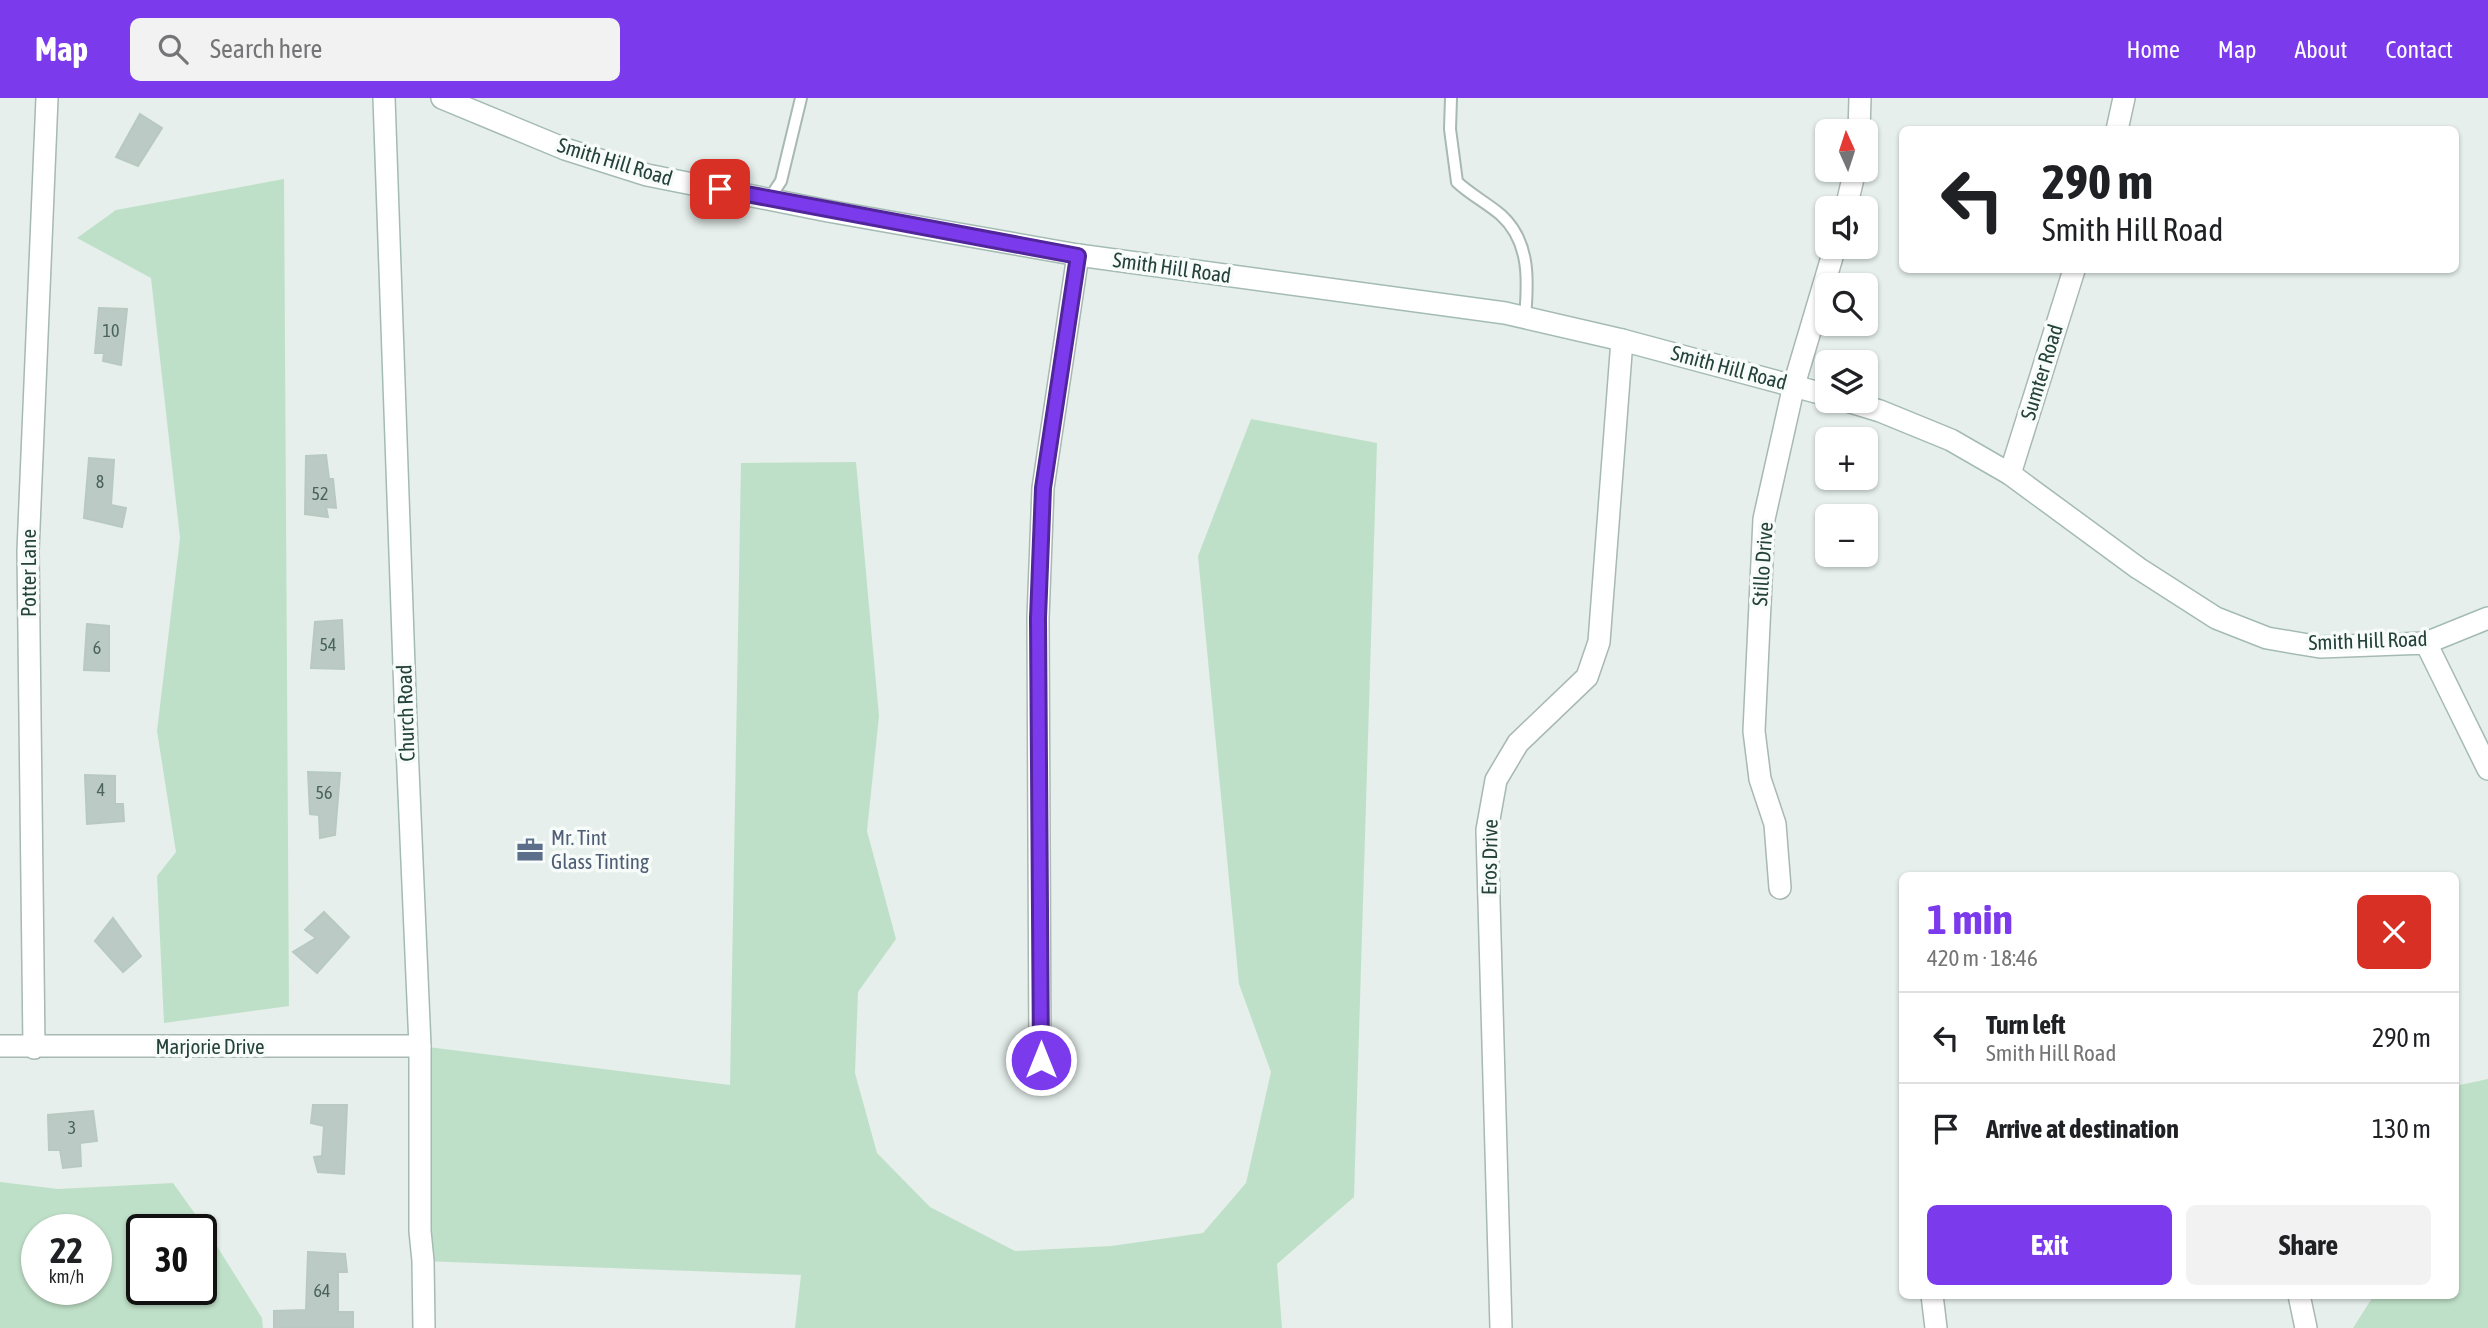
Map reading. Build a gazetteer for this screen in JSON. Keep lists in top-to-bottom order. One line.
{"streets":{"street":["Smith Hill Road","Sumter Road","Stillo Drive","Potter Lane","Church Road","Eros Drive","Marjorie Drive"]},"crossings":[["Smith Hill Road","Sumter Road"],["Smith Hill Road","Stillo Drive"],["Smith Hill Road","Eros Drive"],["Potter Lane","Marjorie Drive"],["Church Road","Marjorie Drive"]],"places":{"office":["Mr. Tint Glass Tinting"]},"house_numbers":["10","8","52","54","6","4","56","3","64"],"north":"top","page":{"header":"Map","search":"Search here","nav":["Home","Map","About","Contact"],"map_buttons":["+","−"],"turn":["290 m","Smith Hill Road"],"heading":["1 min","420 m · 18:46"],"list":[{"name":"Turn left","note":"Smith Hill Road","value":"290 m"},{"name":"Arrive at destination","value":"130 m"}],"buttons":["Exit","Share"],"speed":"22 km/h","limit":"30"}}
